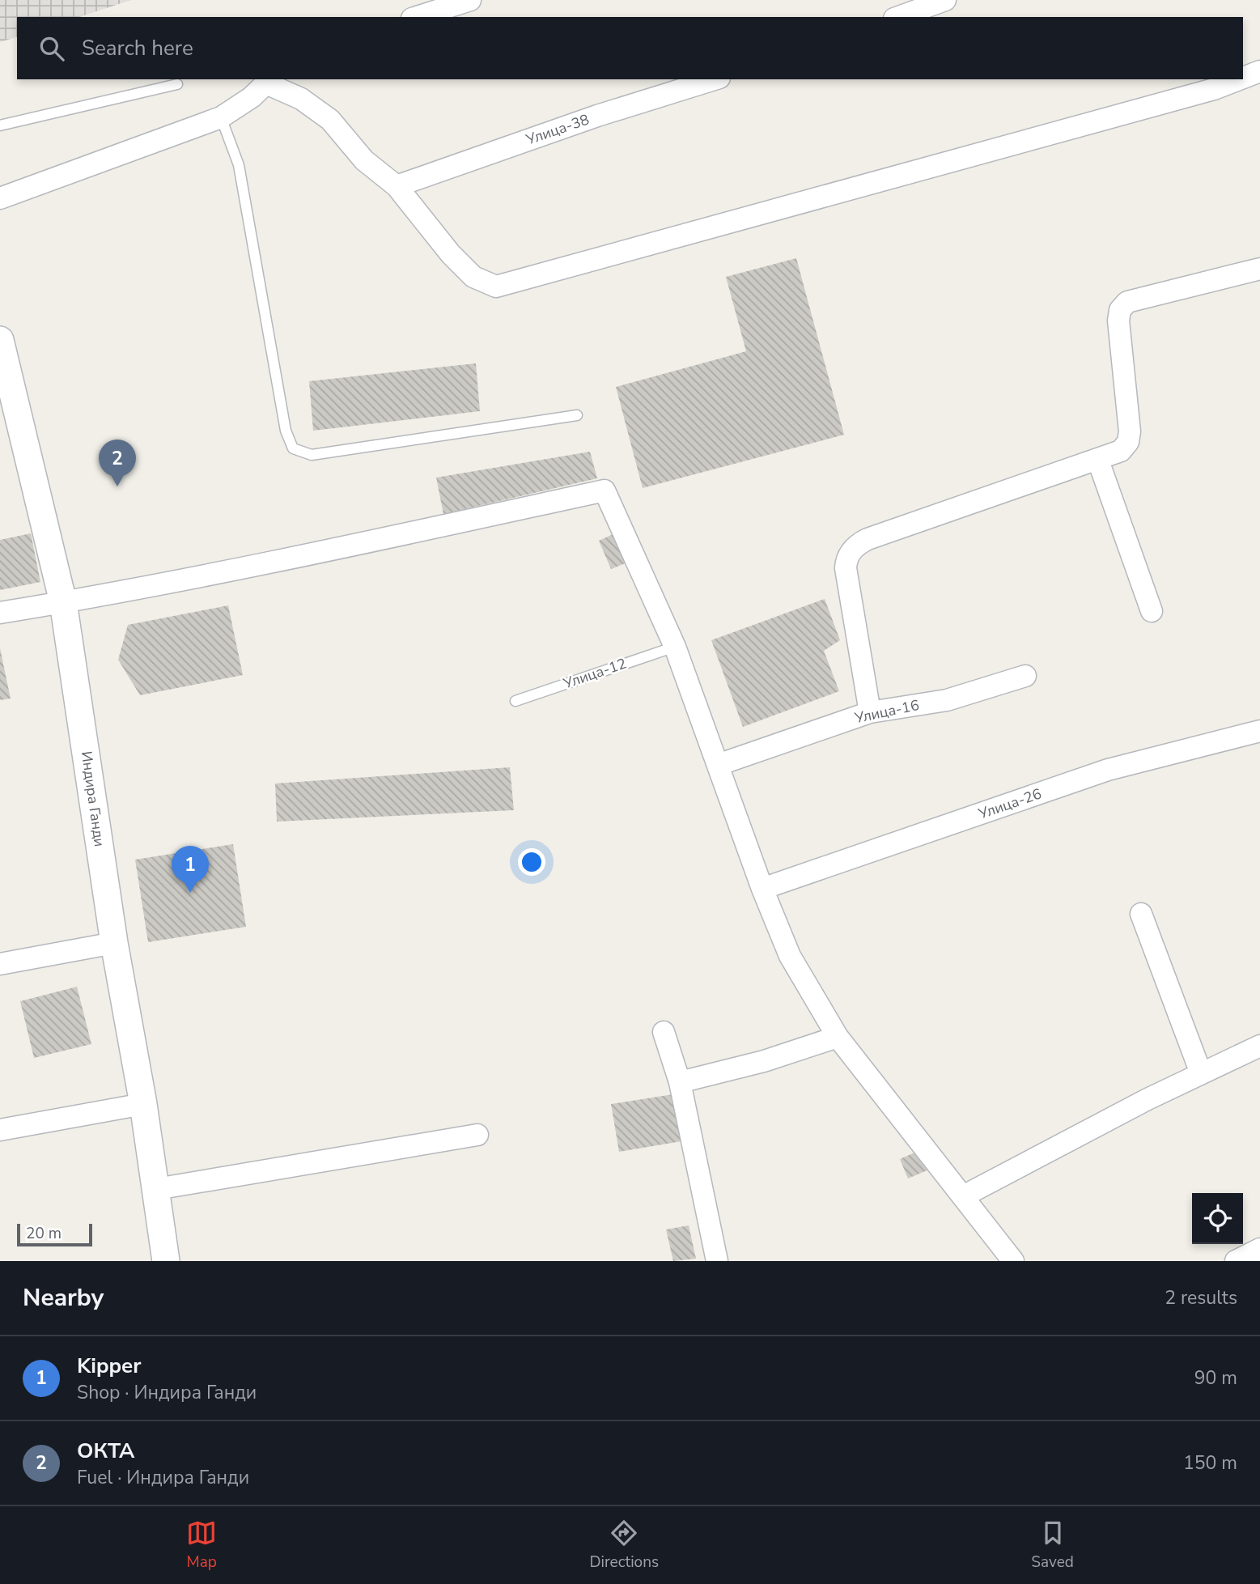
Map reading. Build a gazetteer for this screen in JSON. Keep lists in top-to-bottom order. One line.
{"streets":{"street":["Улица-38","Улица-16","Индира Ганди","Улица-26"],"lane":["Улица-12"]},"scale_bar":"20 m","page":{"search":"Search here","pins":["2","1"],"scale":"20 m","heading":["Nearby","2 results"],"list":[{"mark":"1","name":"Kipper","note":"Shop · Индира Ганди","value":"90 m"},{"mark":"2","name":"ОКТА","note":"Fuel · Индира Ганди","value":"150 m"}],"nav":["Map","Directions","Saved"]}}
